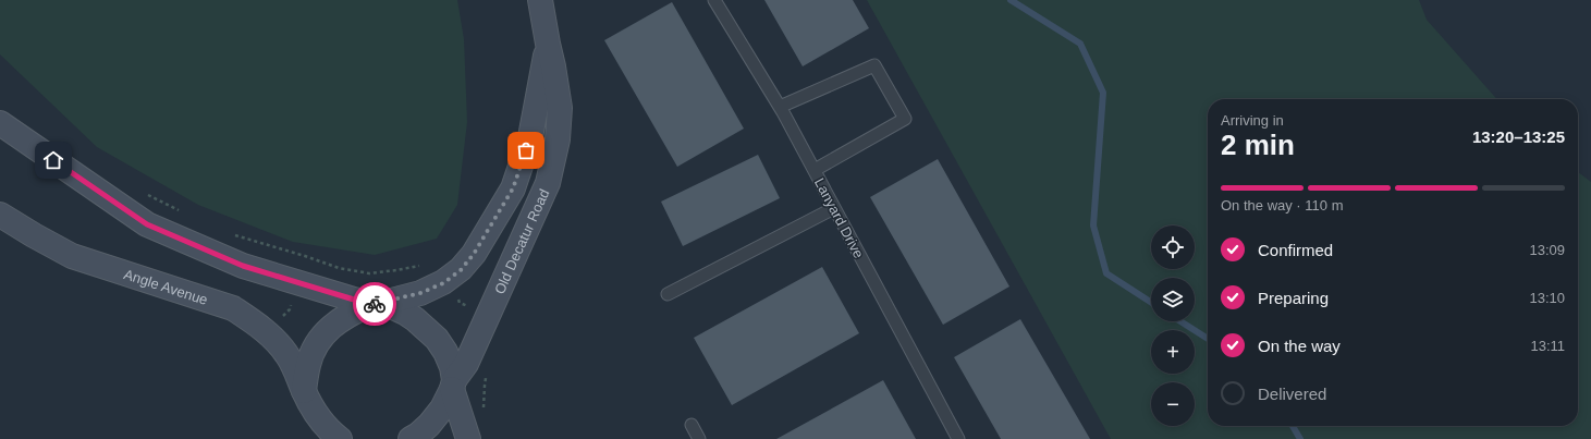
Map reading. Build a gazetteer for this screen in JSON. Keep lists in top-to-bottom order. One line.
{"streets":{"main road":["Old Decatur Road","Angle Avenue"],"lane":["Lanyard Drive"]},"crossings":[["Old Decatur Road","Angle Avenue"]],"page":{"heading":["2 min","Arriving in","13:20–13:25"],"bar":"On the way · 110 m","map_buttons":["+","−"],"list":[["Confirmed","13:09"],["Preparing","13:10"],["On the way","13:11"],"Delivered"]}}
